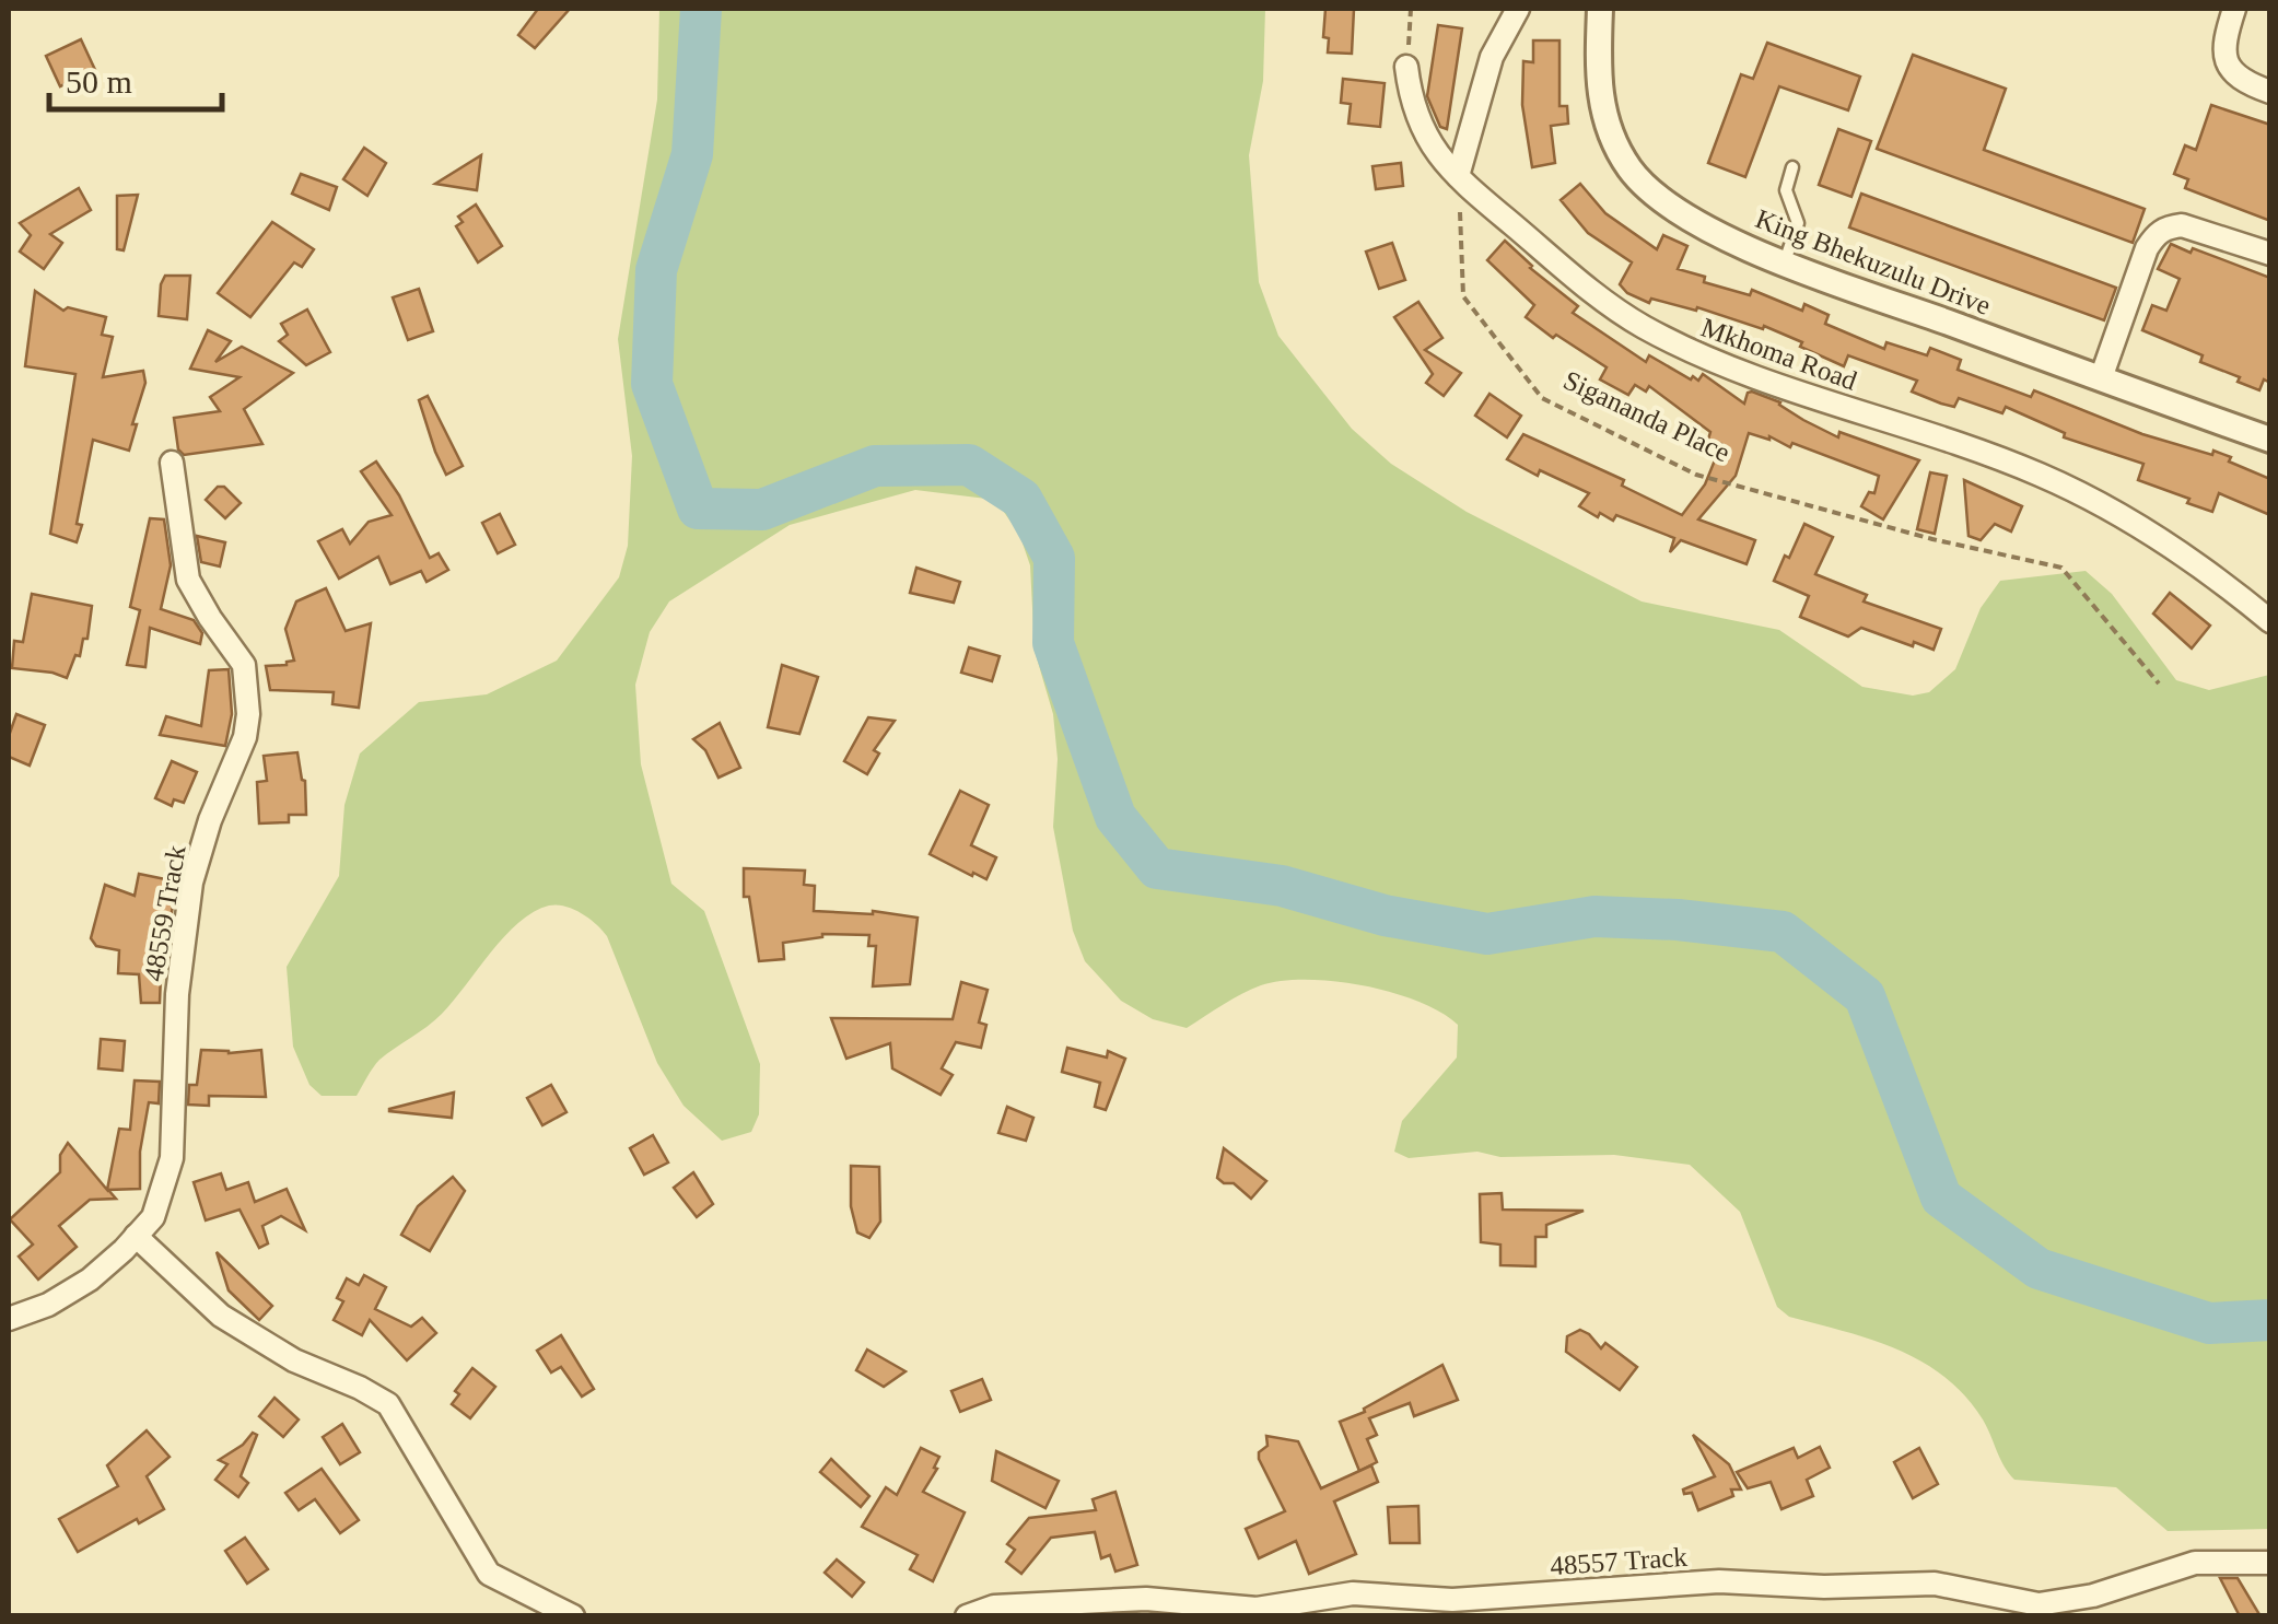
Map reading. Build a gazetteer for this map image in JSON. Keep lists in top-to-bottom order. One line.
{"streets":{"street":["King Bhekuzulu Drive","Mkhoma Road","48559 Track","48557 Track"],"path":["Sigananda Place"]},"crossings":[["Mkhoma Road","Sigananda Place"]],"scale_bar":"50 m"}
